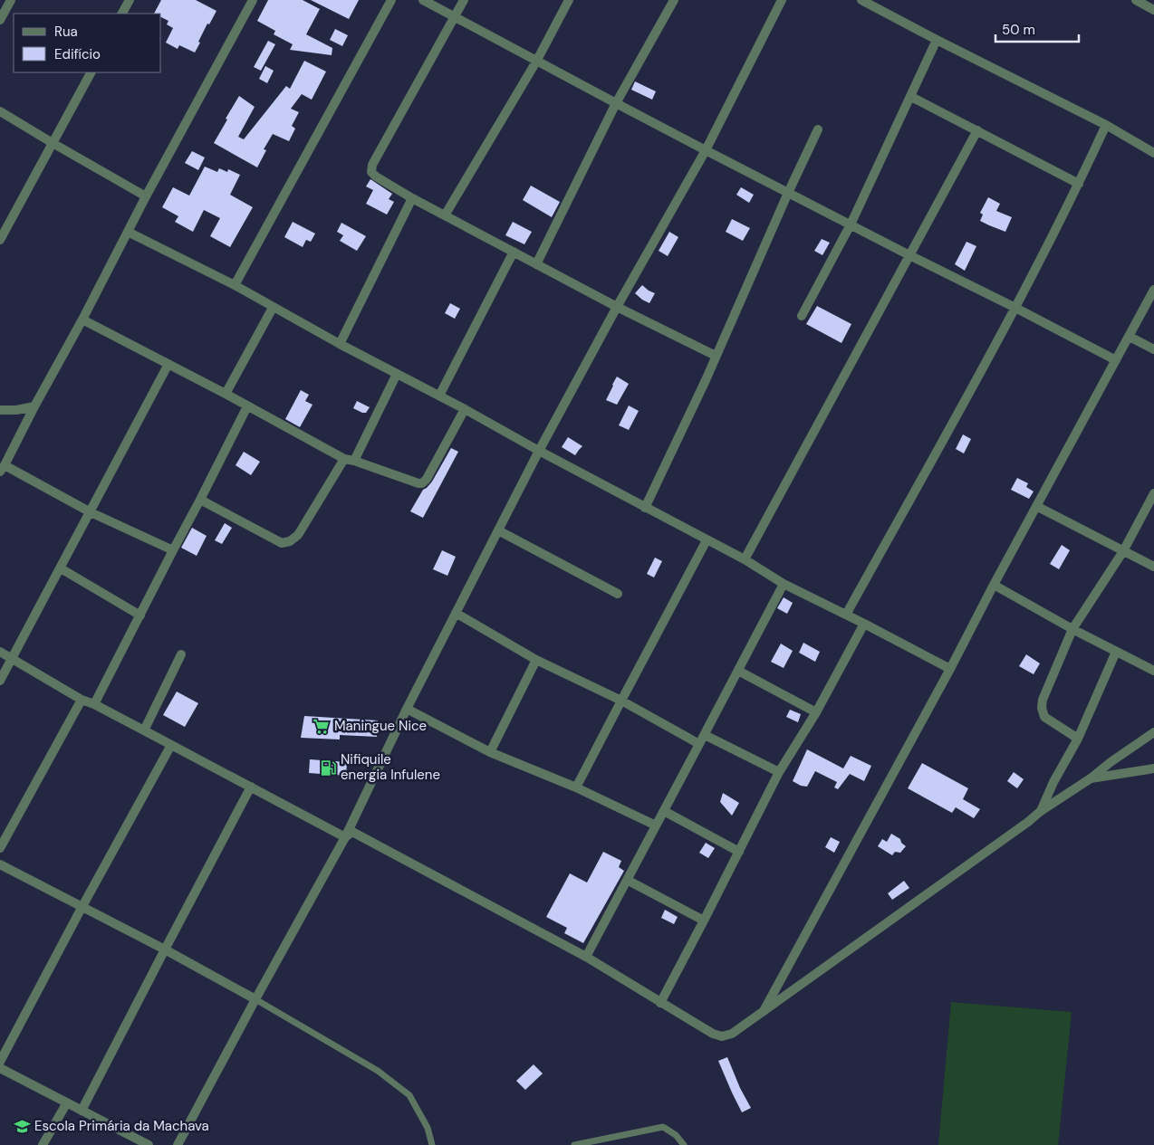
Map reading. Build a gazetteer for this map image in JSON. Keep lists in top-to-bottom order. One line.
{"places":{"supermarket":["Maningue Nice"],"fuel station":["Nifiquile energia Infulene"],"school or university":["Escola Primária da Machava"]},"legend":["Rua","Edifício"],"scale_bar":"50 m"}
